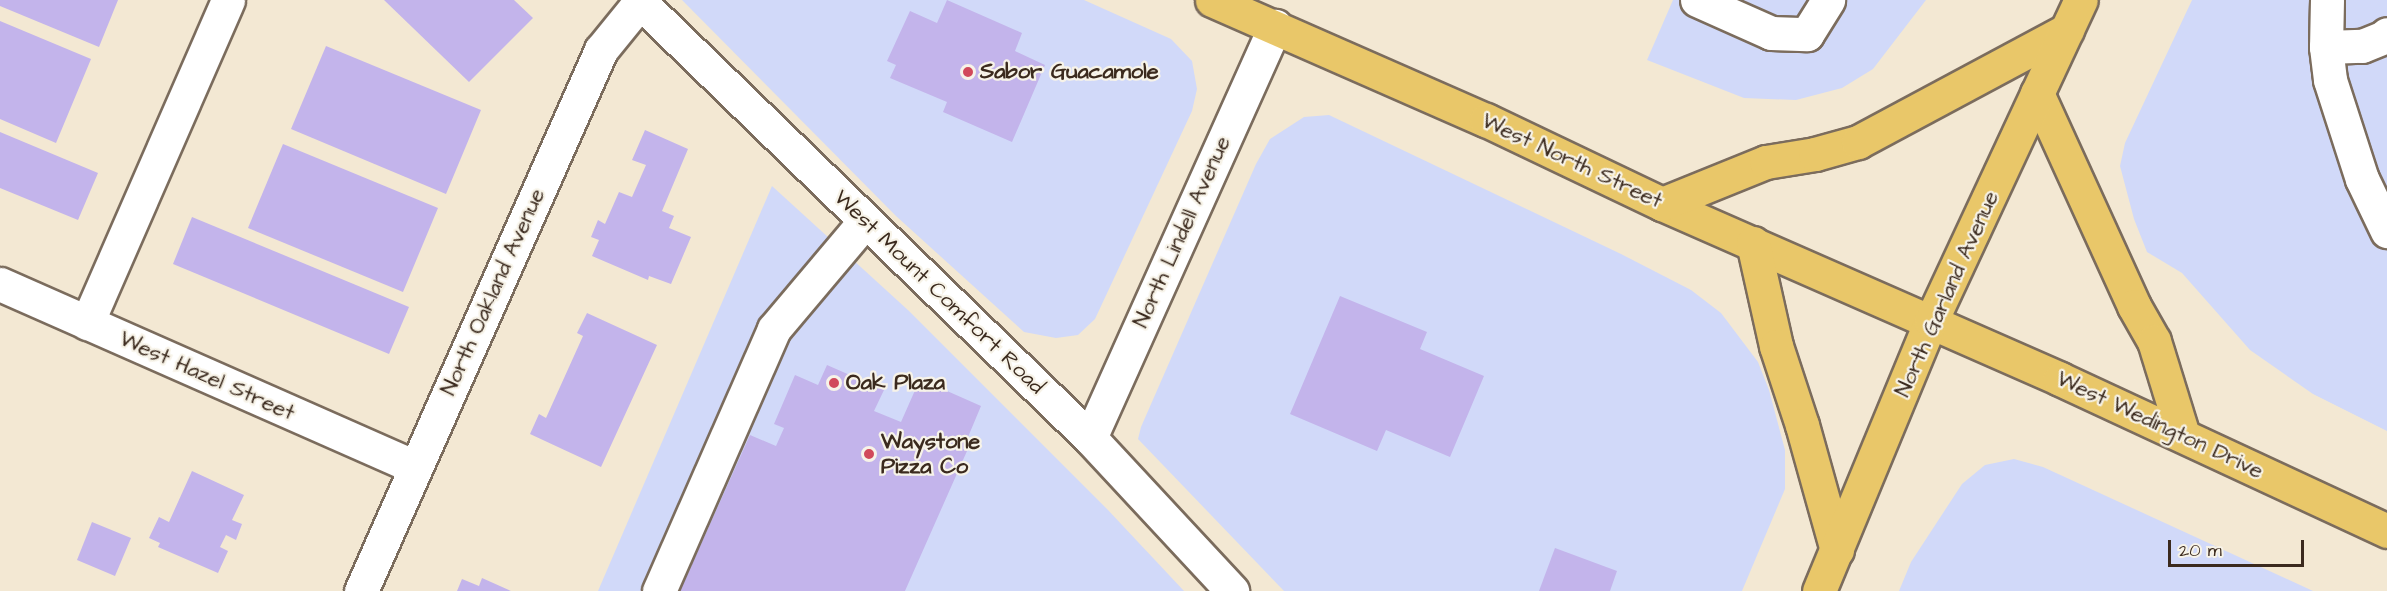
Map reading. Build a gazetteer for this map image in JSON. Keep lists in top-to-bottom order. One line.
{"streets":{"main road":["West North Street","North Garland Avenue","West Wedington Drive"],"street":["North Lindell Avenue","North Oakland Avenue","West Mount Comfort Road","West Hazel Street"]},"crossings":[["West North Street","North Lindell Avenue"],["West North Street","North Garland Avenue"],["West North Street","West Wedington Drive"],["North Lindell Avenue","West Mount Comfort Road"],["North Oakland Avenue","West Mount Comfort Road"],["North Oakland Avenue","West Hazel Street"],["North Garland Avenue","West Wedington Drive"]],"places":["Sabor Guacamole","Oak Plaza","Waystone Pizza Co"],"scale_bar":"20 m"}
